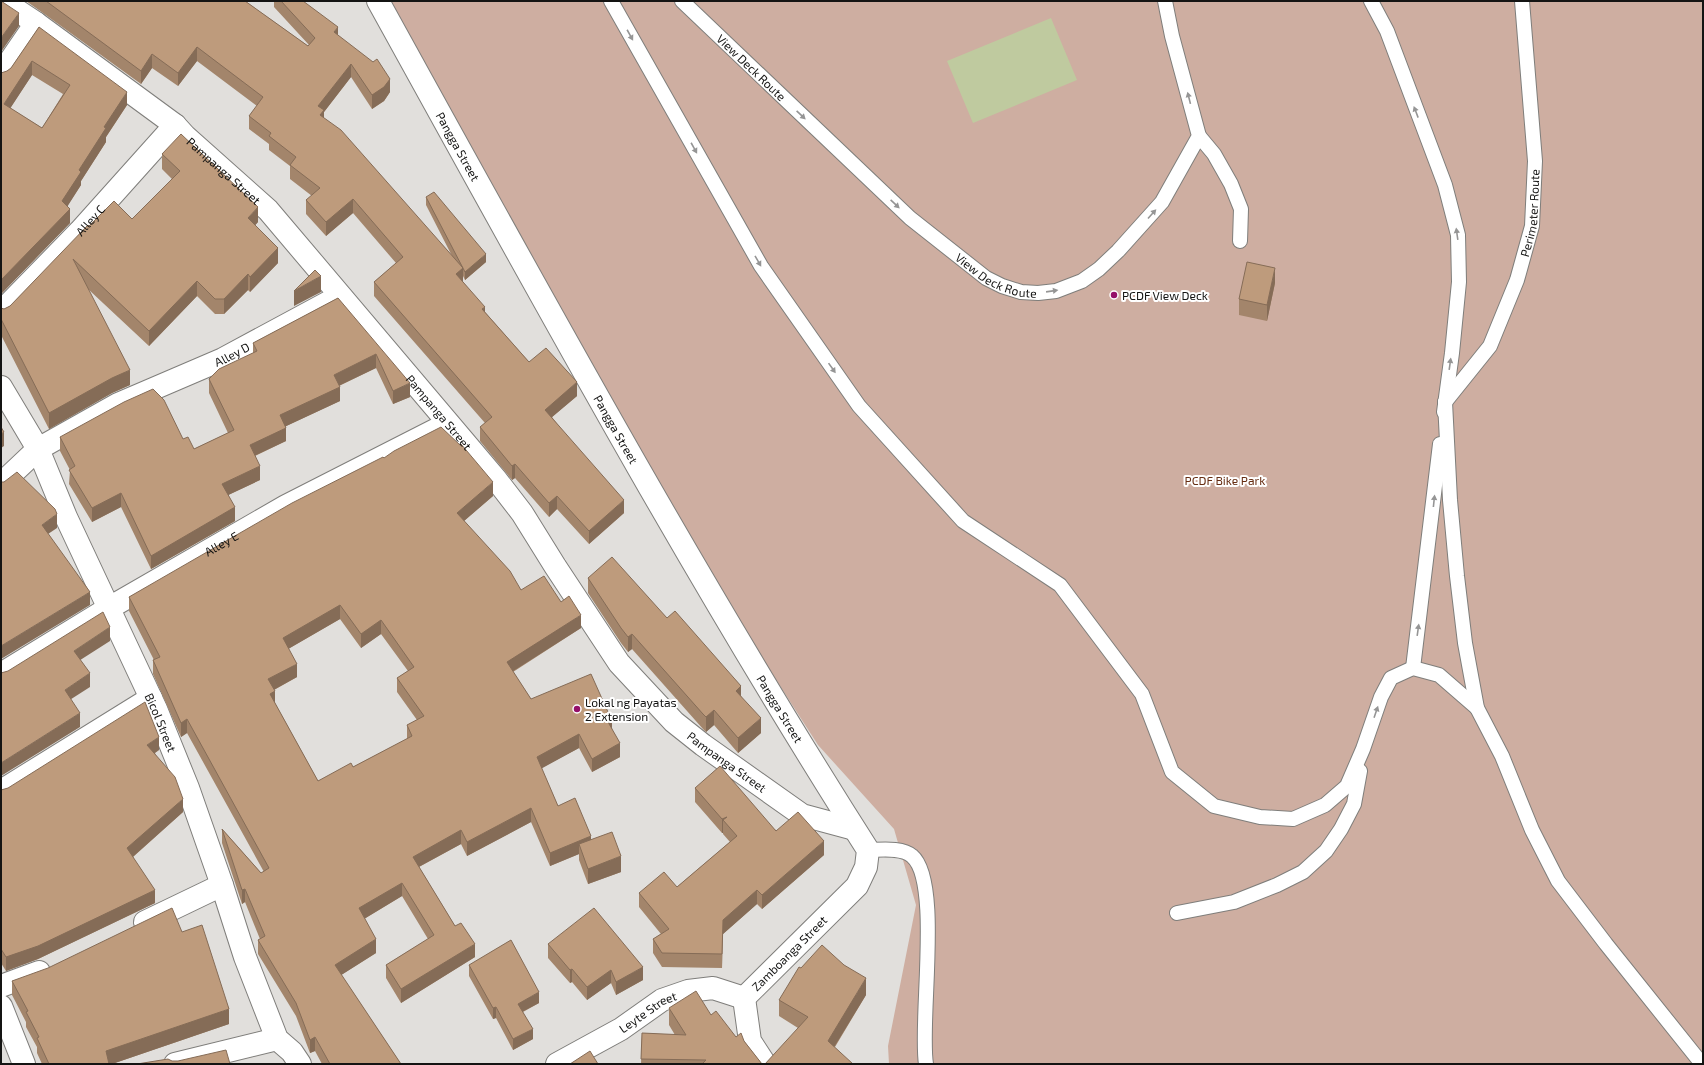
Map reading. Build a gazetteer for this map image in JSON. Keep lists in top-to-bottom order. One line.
{"streets":{"street":["Pangga Street","Pampanga Street","Alley C","Alley D","Alley E","Bicol Street","Zamboanga Street","Leyte Street"],"lane":["View Deck Route","Perimeter Route"]},"crossings":[["Pangga Street","Pampanga Street"],["Pangga Street","Zamboanga Street"],["Pampanga Street","Alley C"],["Pampanga Street","Alley D"],["Pampanga Street","Alley E"],["Alley D","Bicol Street"],["Alley E","Bicol Street"],["Zamboanga Street","Leyte Street"]],"parks":["PCDF Bike Park"],"places":["PCDF View Deck","Lokal ng Payatas 2 Extension"]}
